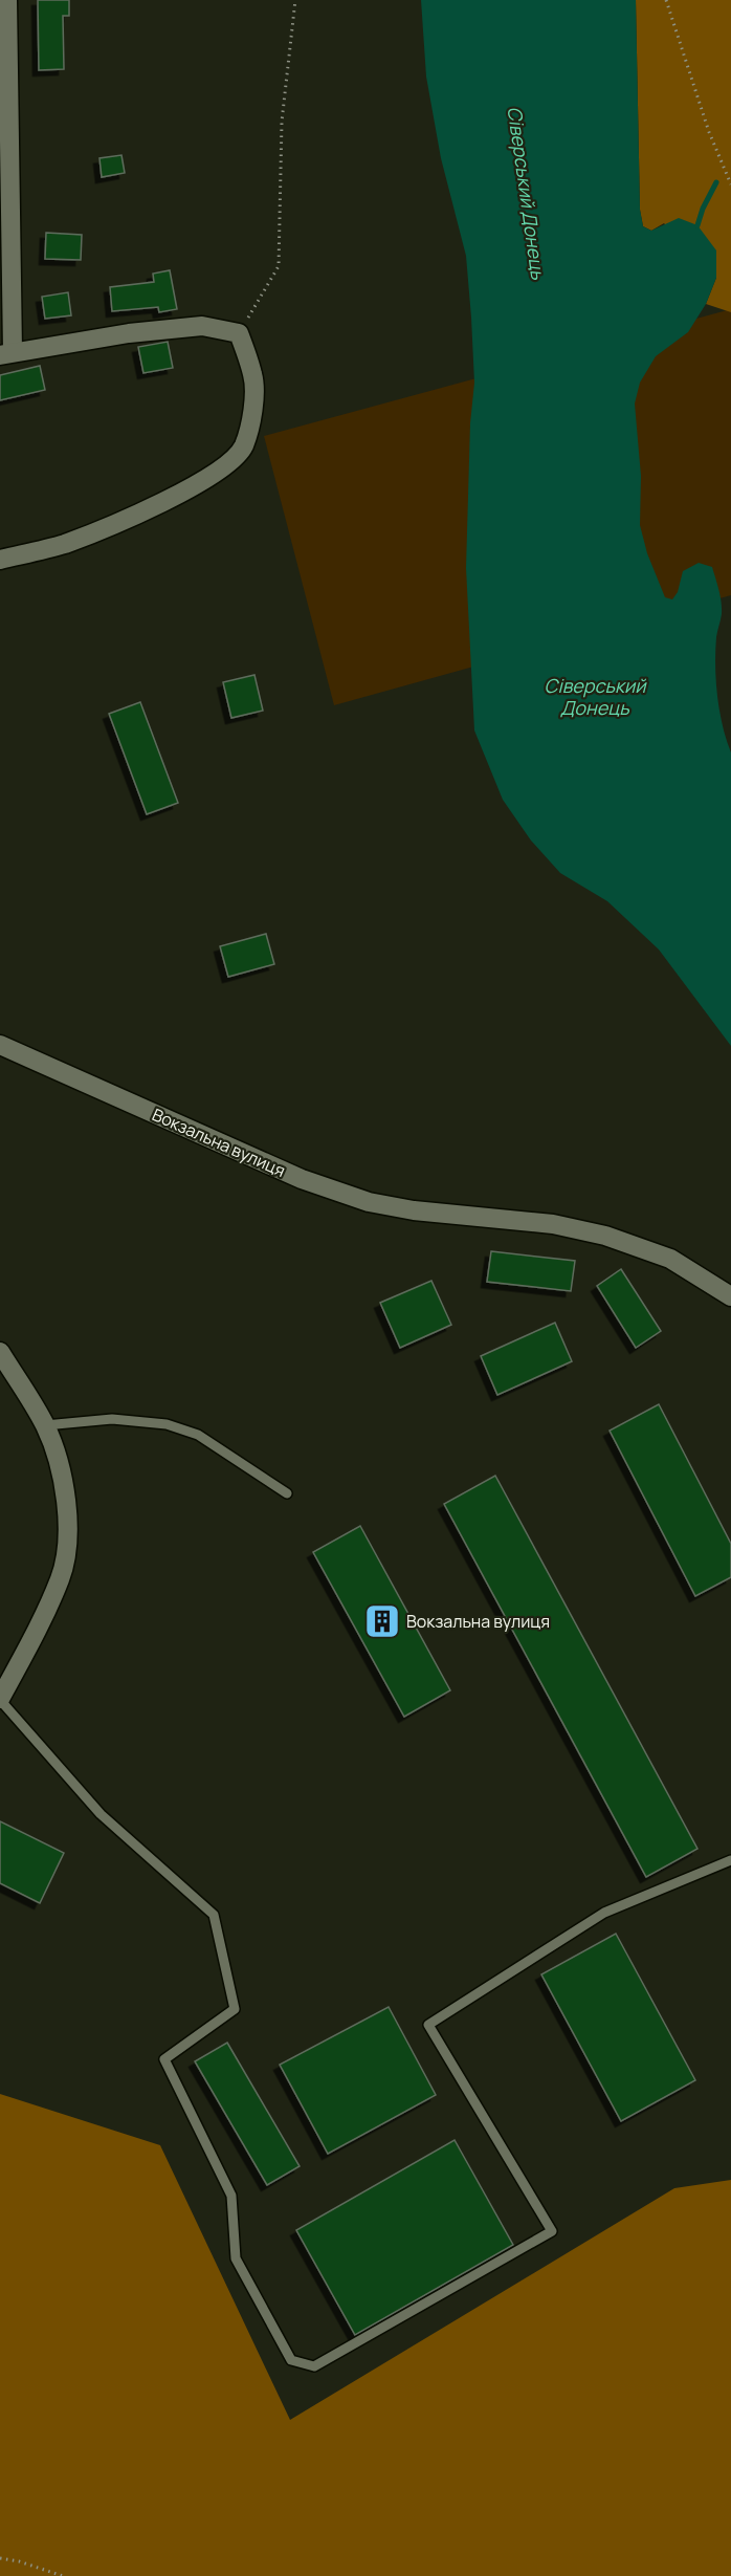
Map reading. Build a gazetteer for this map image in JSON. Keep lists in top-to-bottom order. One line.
{"streets":{"street":["Вокзальна вулиця"]},"water":["Сіверський Донець"],"places":{"building":["Вокзальна вулиця"]}}
